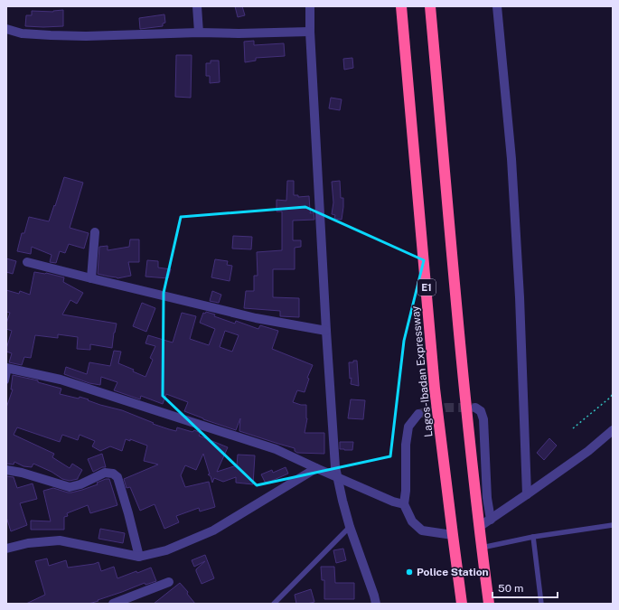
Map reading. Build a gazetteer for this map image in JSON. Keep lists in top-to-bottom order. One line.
{"streets":{"highway":["E1","Lagos-Ibadan Expressway"]},"places":["Police Station"],"scale_bar":"50 m"}
